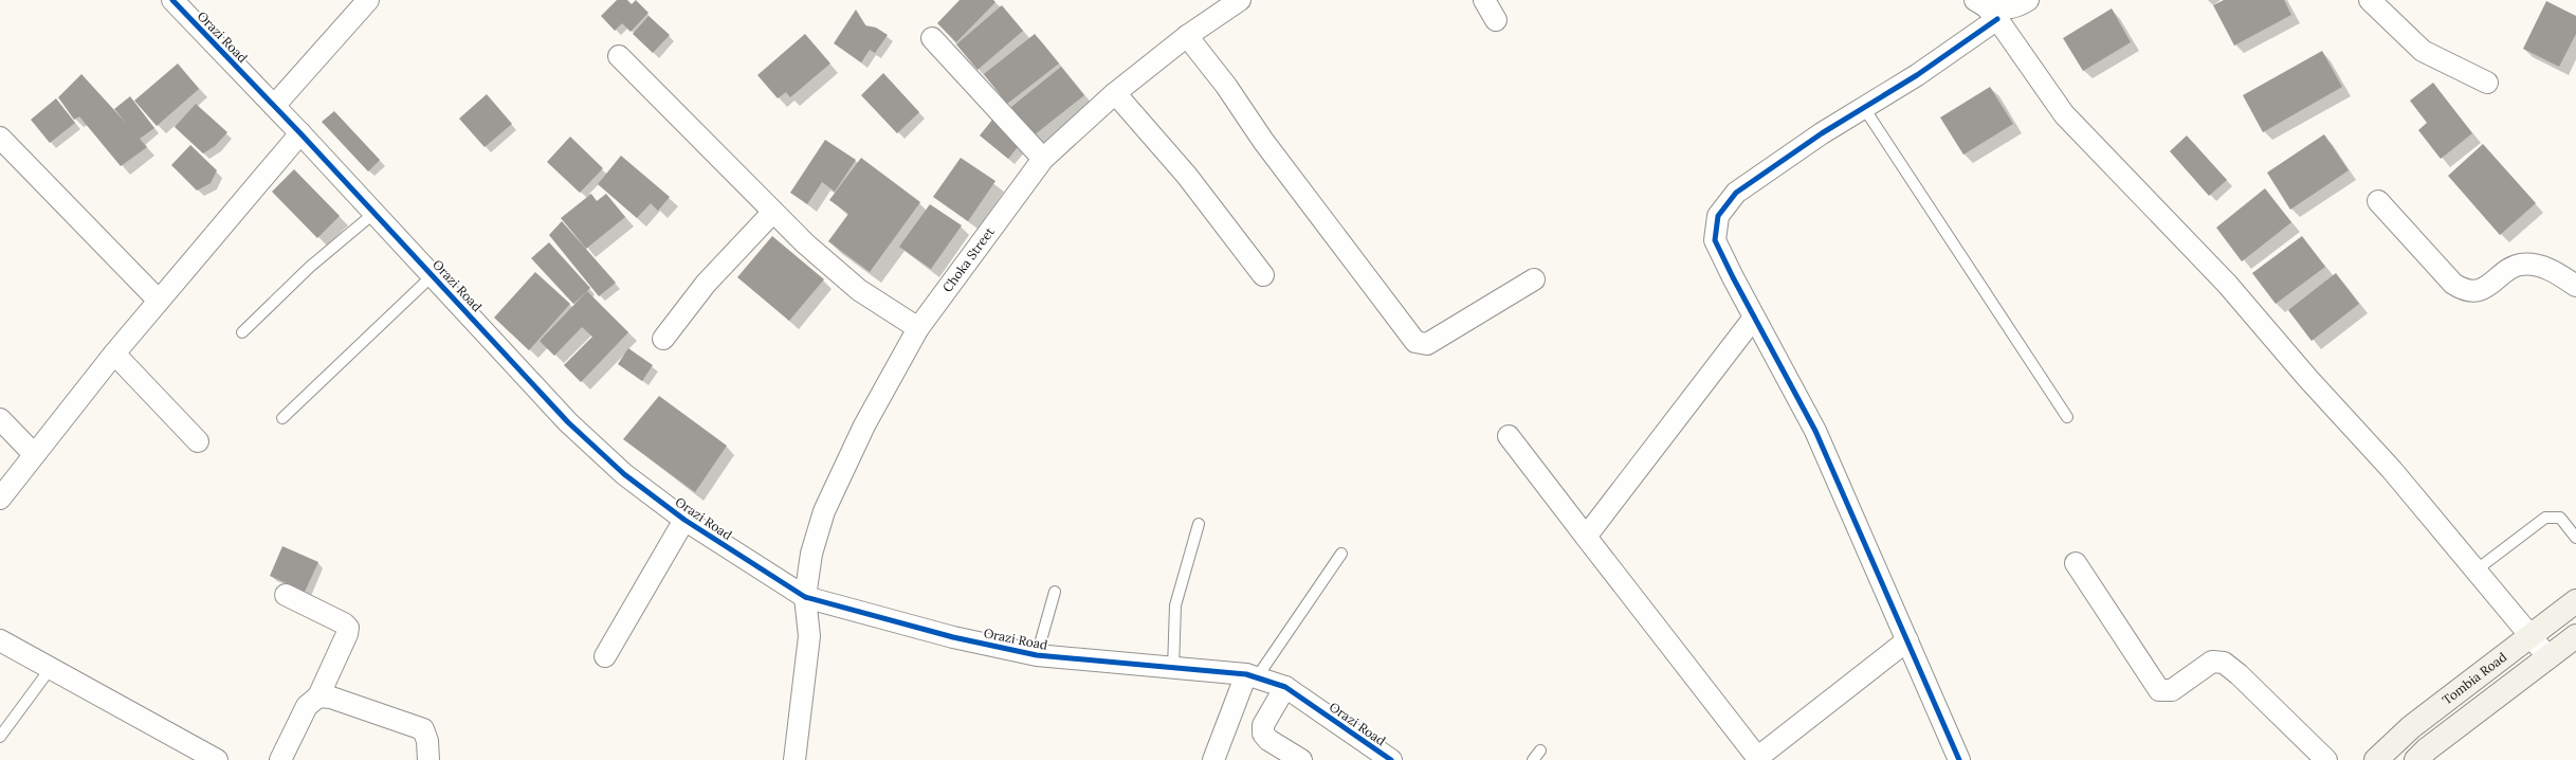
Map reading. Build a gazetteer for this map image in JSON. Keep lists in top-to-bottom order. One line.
{"streets":{"main road":["Tombia Road"],"street":["Orazi Road","Choka Street"]},"crossings":[["Orazi Road","Choka Street"]]}
